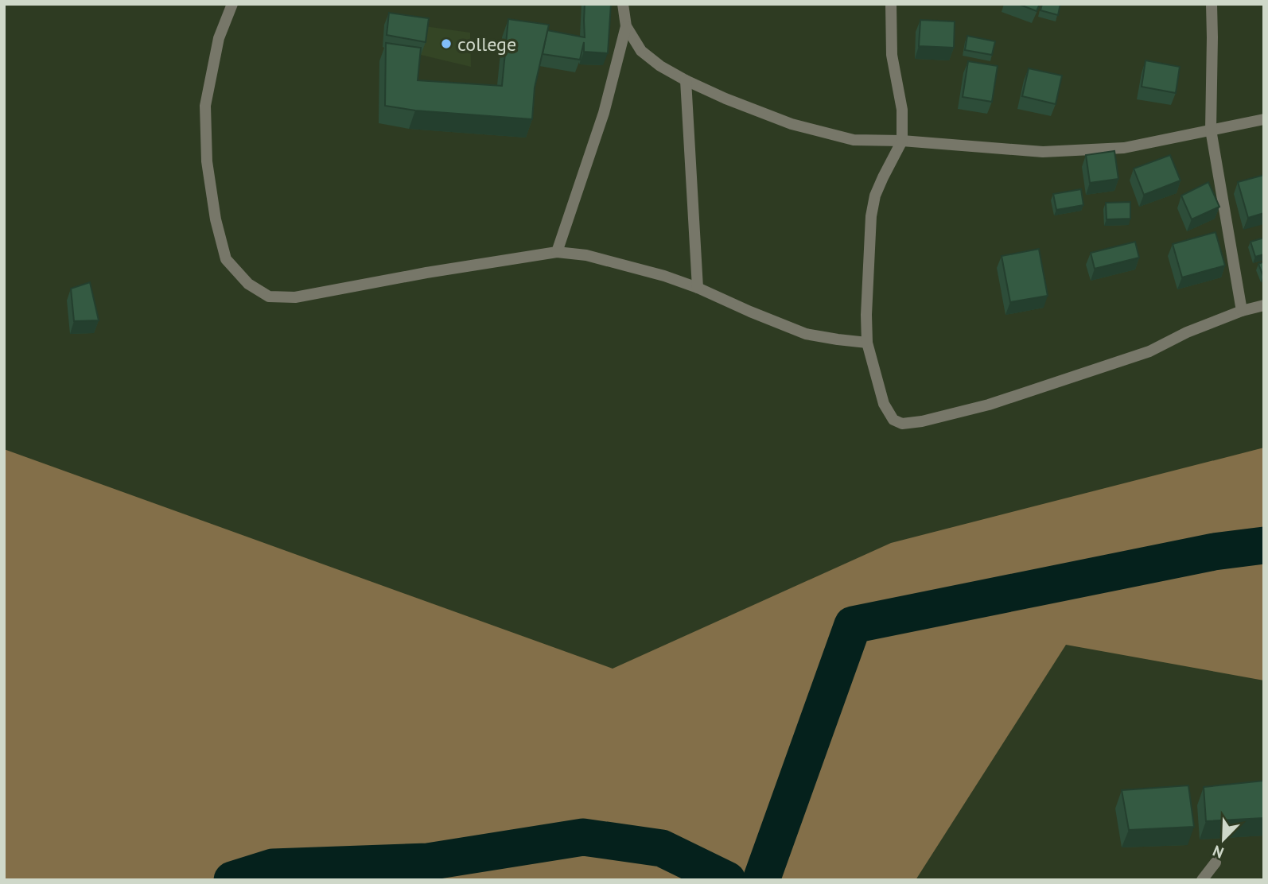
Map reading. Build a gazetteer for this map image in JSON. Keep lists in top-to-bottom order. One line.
{"places":["college"],"north":"bottom left"}
